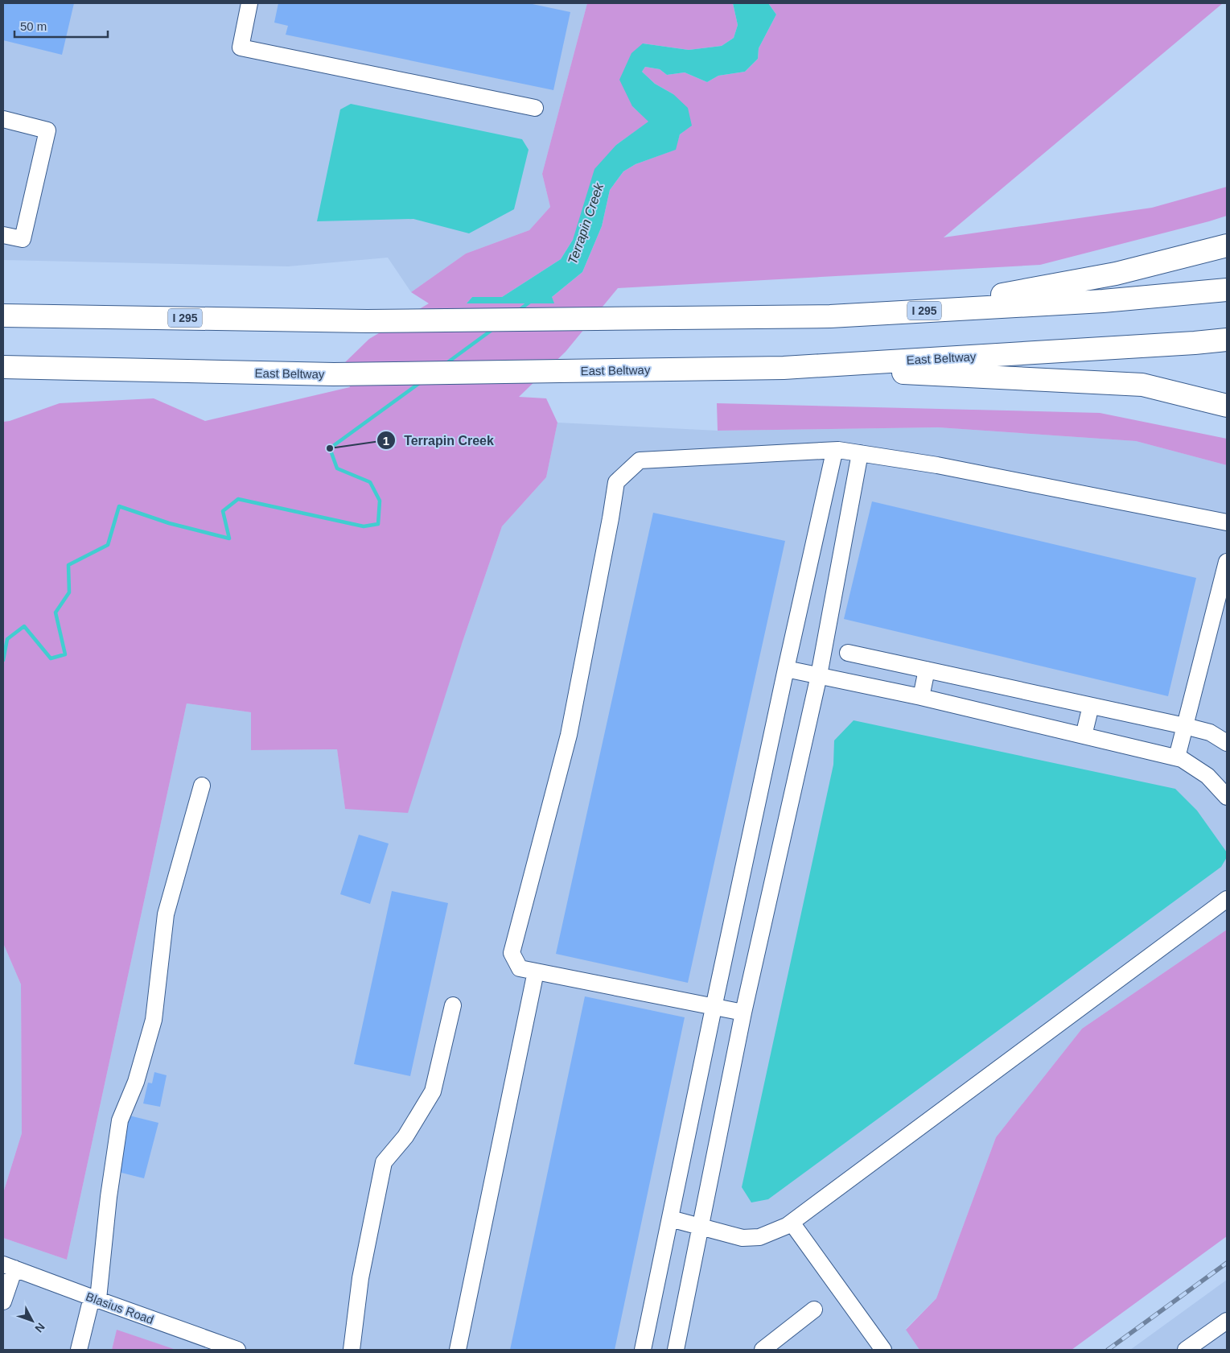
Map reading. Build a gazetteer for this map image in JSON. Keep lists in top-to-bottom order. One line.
{"streets":{"highway":["I 295","East Beltway"],"street":["Blasius Road"]},"water":["Terrapin Creek"],"places":["Terrapin Creek"],"scale_bar":"50 m","north":"bottom right"}
